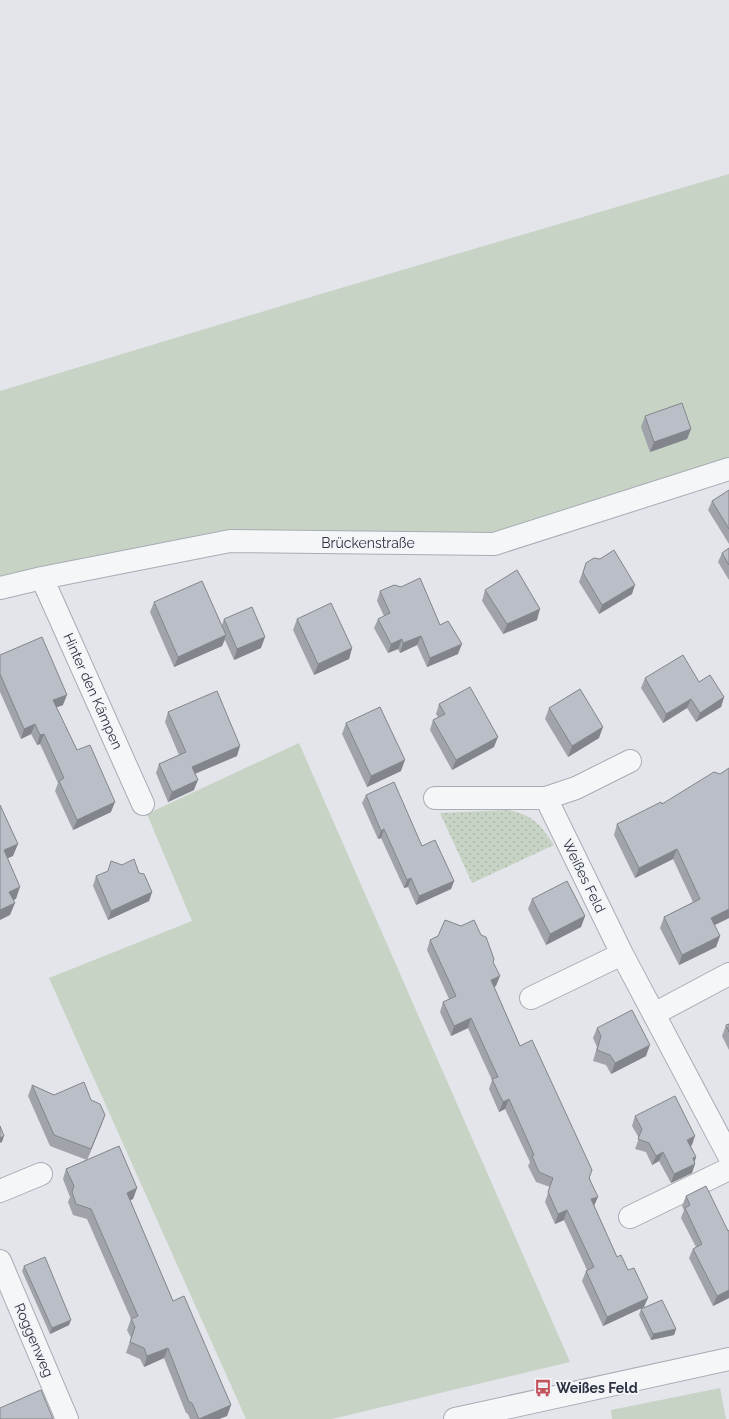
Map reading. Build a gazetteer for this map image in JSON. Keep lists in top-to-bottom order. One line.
{"streets":{"street":["Brückenstraße","Hinter den Kämpen","Weißes Feld","Roggenweg"]},"crossings":[["Brückenstraße","Hinter den Kämpen"]],"places":{"bus stop":["Weißes Feld"]}}
